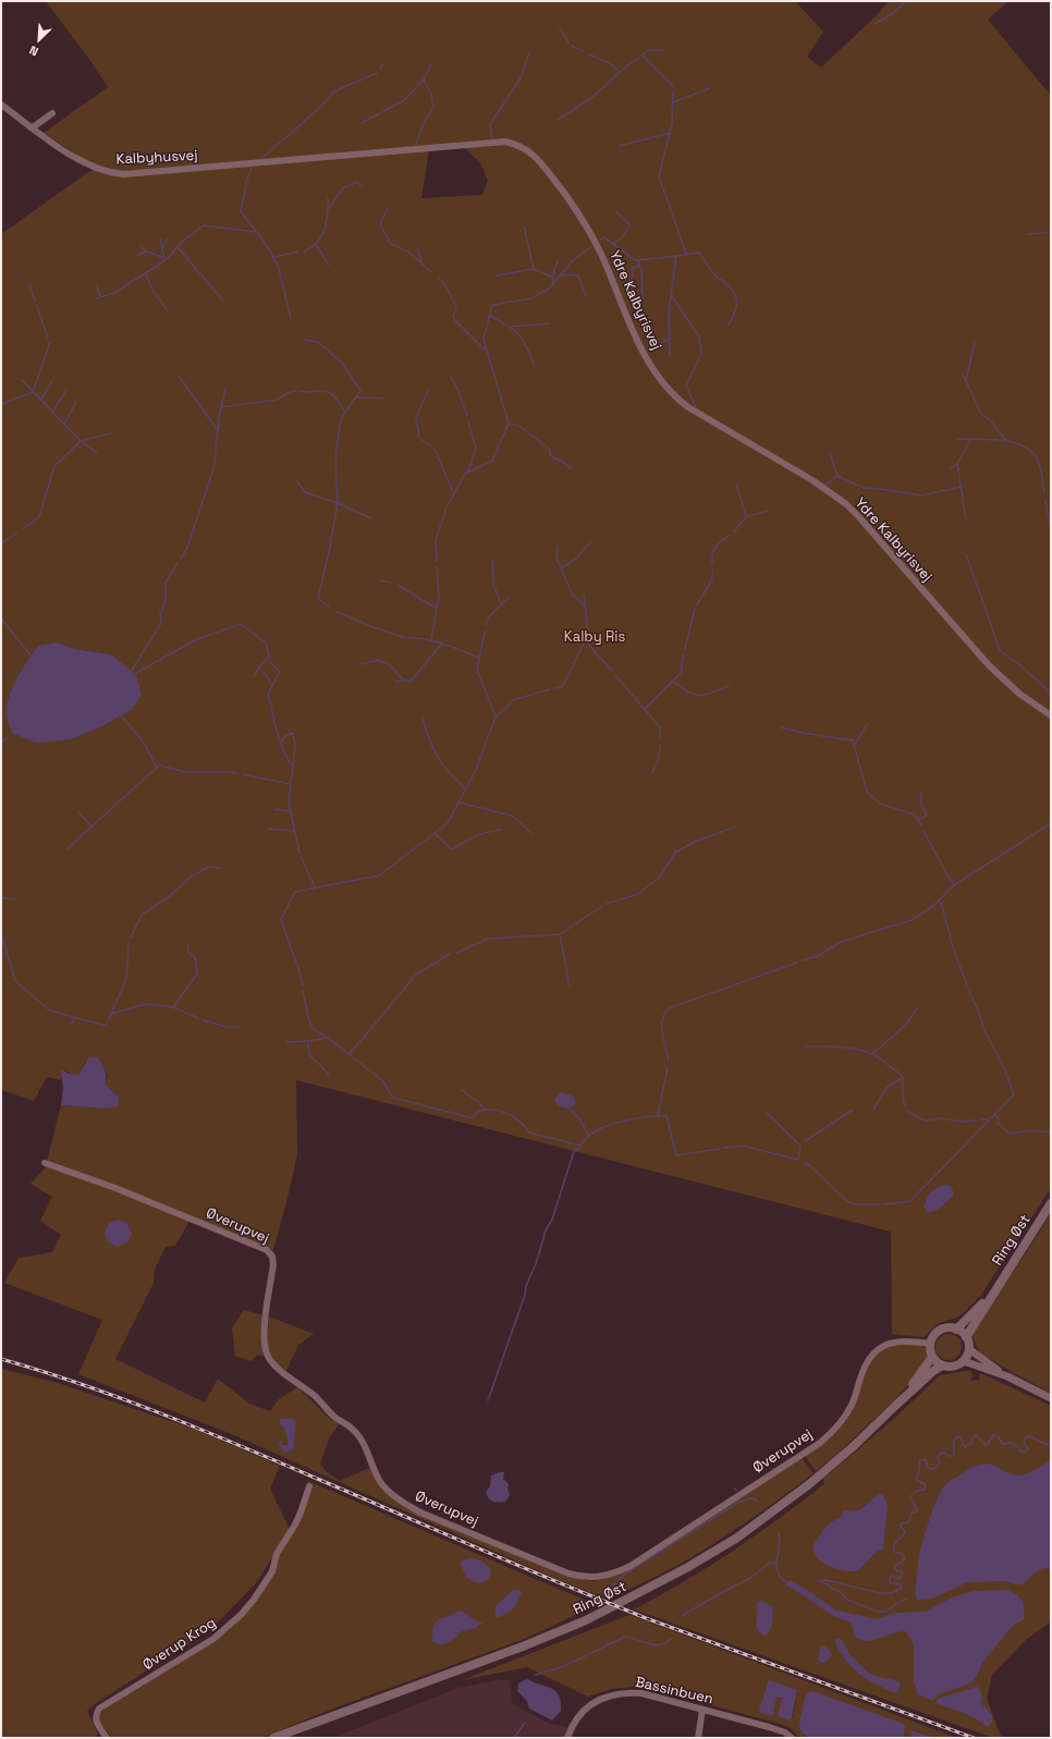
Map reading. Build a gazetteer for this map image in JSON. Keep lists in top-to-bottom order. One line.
{"streets":{"main road":["Ring Øst"],"street":["Kalbyhusvej","Ydre Kalbyrisvej","Øverupvej","Øverup Krog","Bassinbuen"]},"crossings":[["Kalbyhusvej","Ydre Kalbyrisvej"],["Øverupvej","Ring Øst"]],"parks":["Kalby Ris"],"north":"bottom left"}
